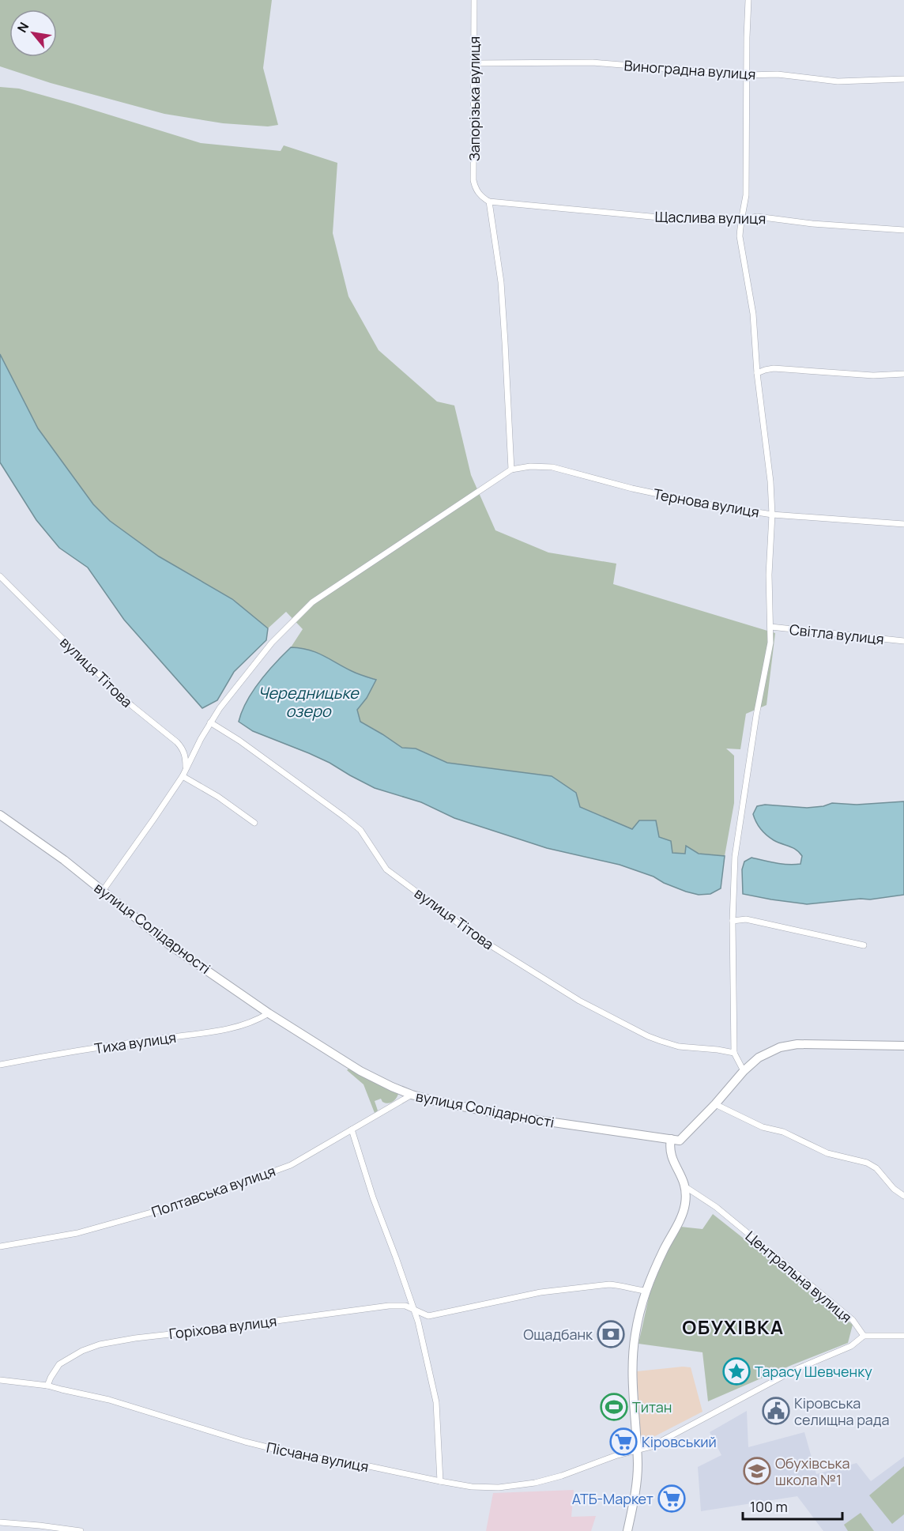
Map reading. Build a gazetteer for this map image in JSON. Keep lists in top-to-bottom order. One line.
{"streets":{"main road":["вулиця Солідарності"],"street":["Виноградна вулиця","Запорізька вулиця","Щаслива вулиця","Тернова вулиця","Світла вулиця","вулиця Тітова","Тиха вулиця","Полтавська вулиця","Центральна вулиця","Горіхова вулиця","Пісчана вулиця"]},"crossings":[["Виноградна вулиця","Запорізька вулиця"],["Запорізька вулиця","Щаслива вулиця"],["вулиця Солідарності","Тиха вулиця"],["вулиця Солідарності","Полтавська вулиця"],["Центральна вулиця","Пісчана вулиця"],["Горіхова вулиця","Пісчана вулиця"]],"districts":["ОБУХІВКА"],"water":["Чередницьке озеро"],"places":{"bank":["Ощадбанк"],"place":["Тарасу Шевченку"],"sports":["Титан"],"public building":["Кіровська селищна рада"],"supermarket":["Кіровський","АТБ-Маркет"],"school or university":["Обухівська школа №1"]},"scale_bar":"100 m","north":"top left"}
